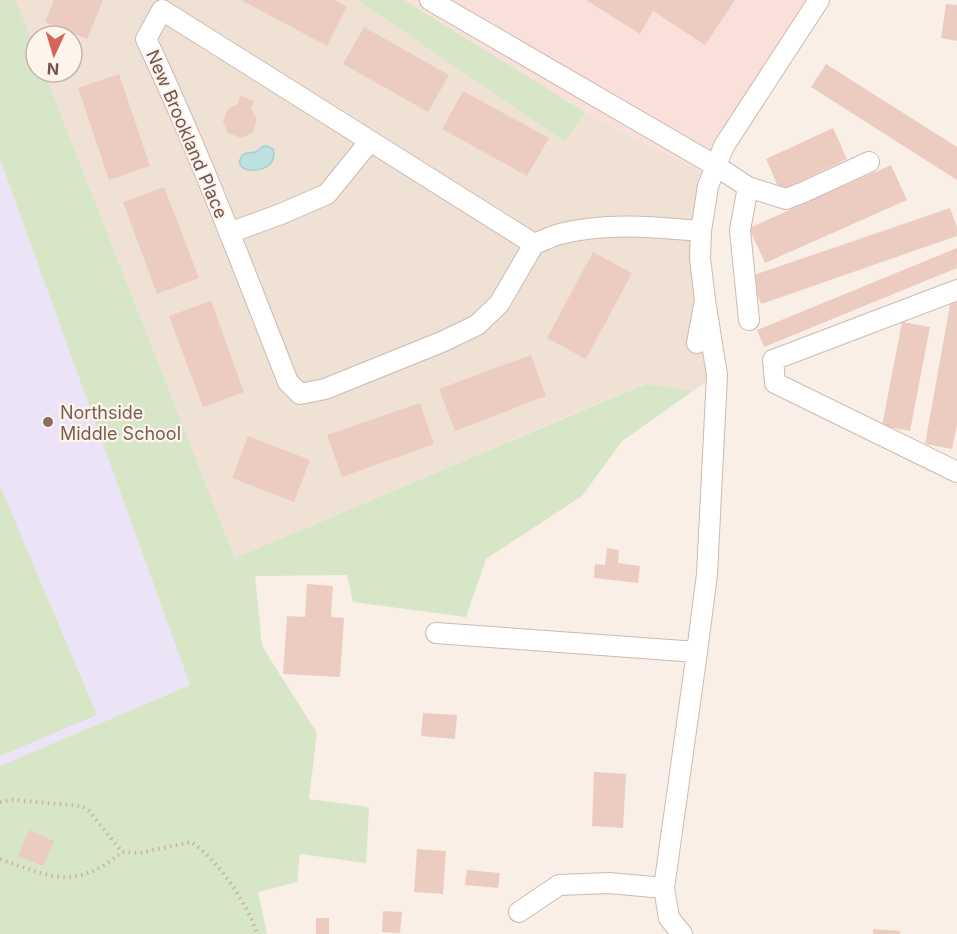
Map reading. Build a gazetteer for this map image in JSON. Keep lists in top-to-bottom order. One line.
{"streets":{"street":["New Brookland Place"]},"places":["Northside Middle School"],"north":"bottom"}
